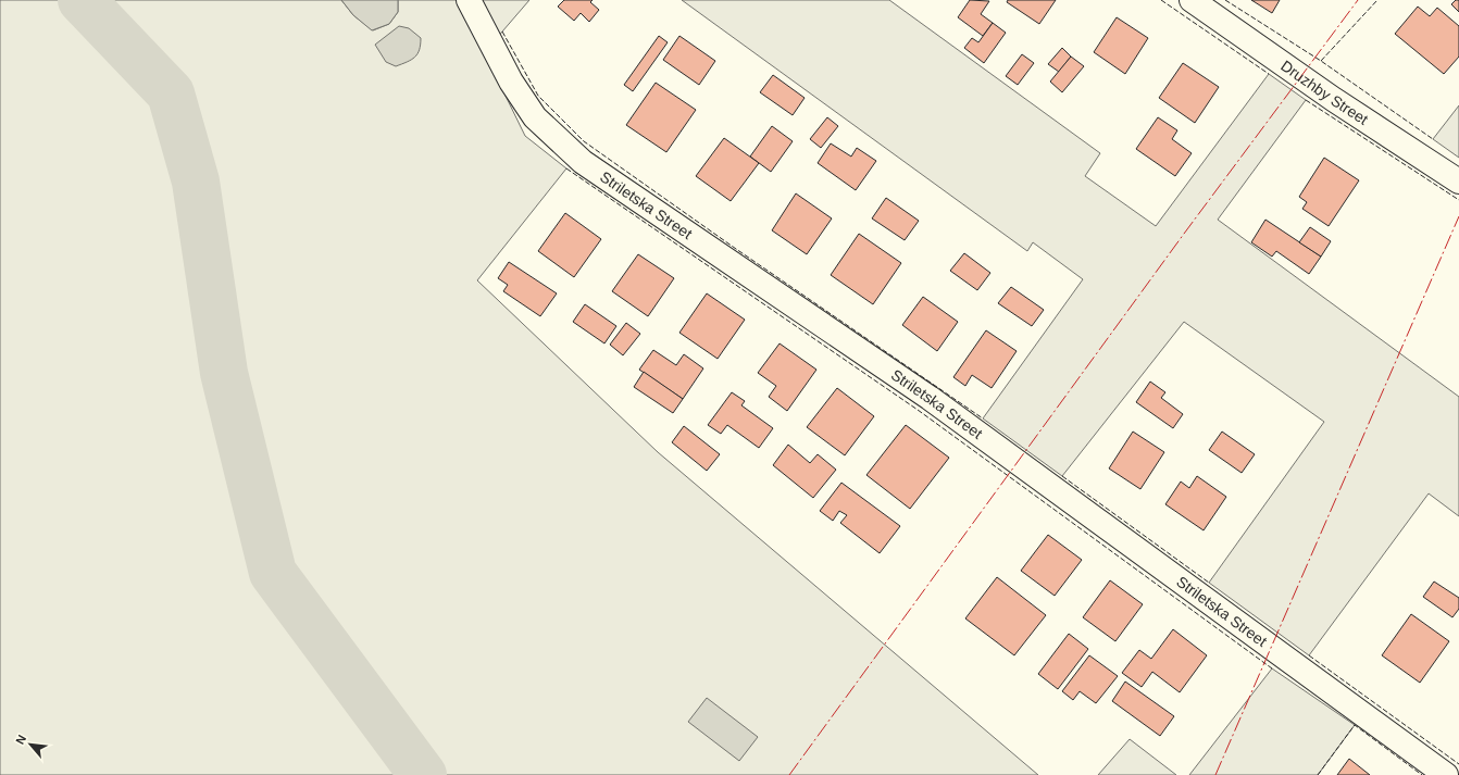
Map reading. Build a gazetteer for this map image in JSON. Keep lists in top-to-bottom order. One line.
{"streets":{"street":["Druzhby Street","Striletska Street"]},"north":"top left"}
